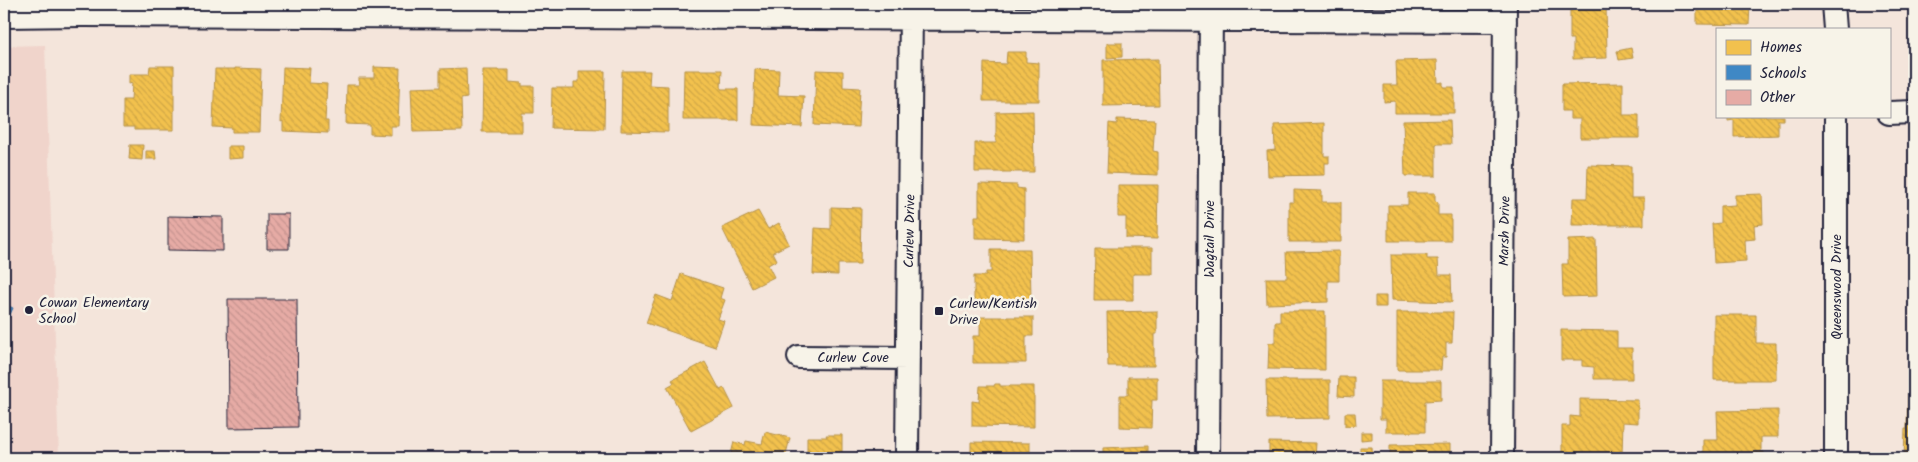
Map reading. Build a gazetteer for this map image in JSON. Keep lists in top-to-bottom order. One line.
{"streets":{"street":["Curlew Drive","Marsh Drive","Wagtail Drive","Queenswood Drive","Curlew Cove"]},"crossings":[["Curlew Drive","Curlew Cove"]],"places":{"other":["Cowan Elementary School"],"transit":["Curlew/Kentish Drive"]},"legend":["Homes","Schools","Other"]}
